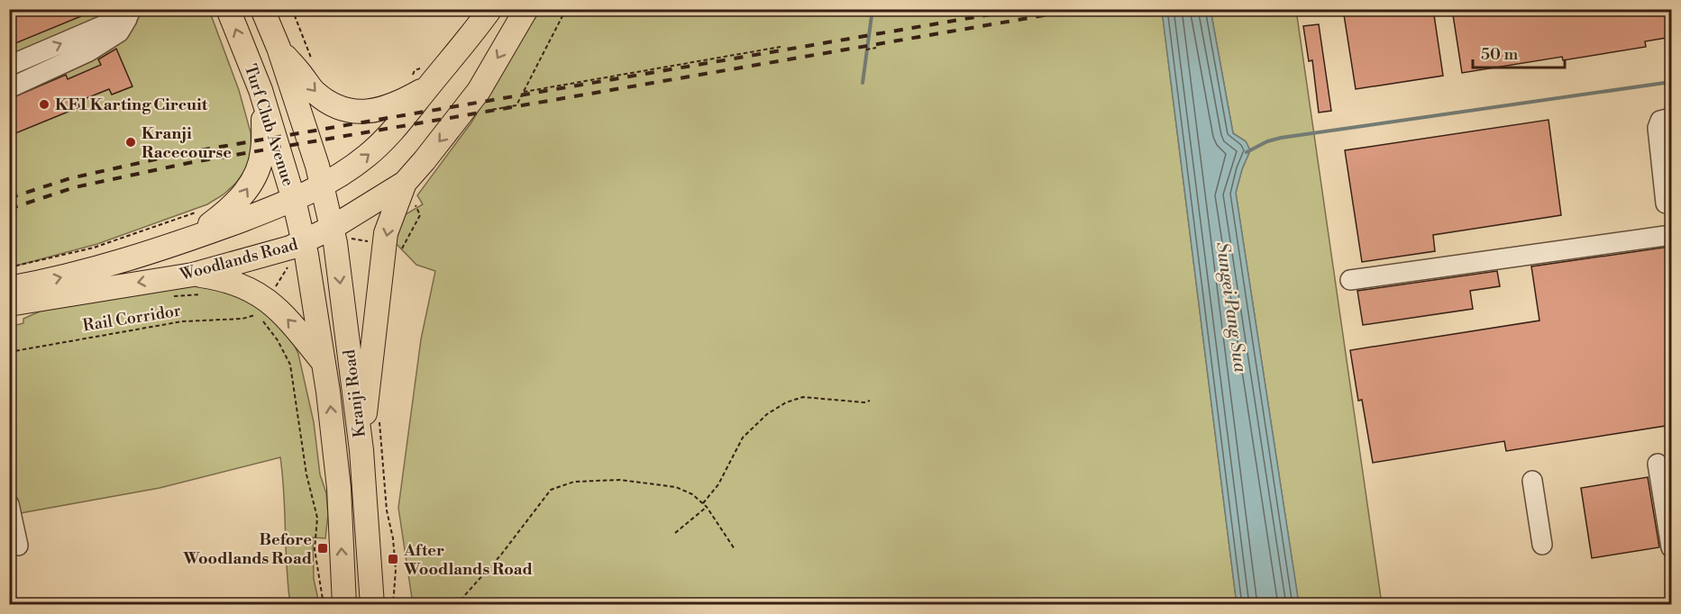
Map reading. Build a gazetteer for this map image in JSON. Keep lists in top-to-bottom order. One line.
{"streets":{"main road":["Turf Club Avenue","Woodlands Road","Kranji Road"],"path":["Rail Corridor"]},"crossings":[["Turf Club Avenue","Woodlands Road"],["Turf Club Avenue","Kranji Road"],["Woodlands Road","Kranji Road"]],"water":["Sungei Pang Sua"],"places":{"other":["KF1 Karting Circuit","Kranji Racecourse"],"transit":["Before Woodlands Road","After Woodlands Road"]},"scale_bar":"50 m"}
